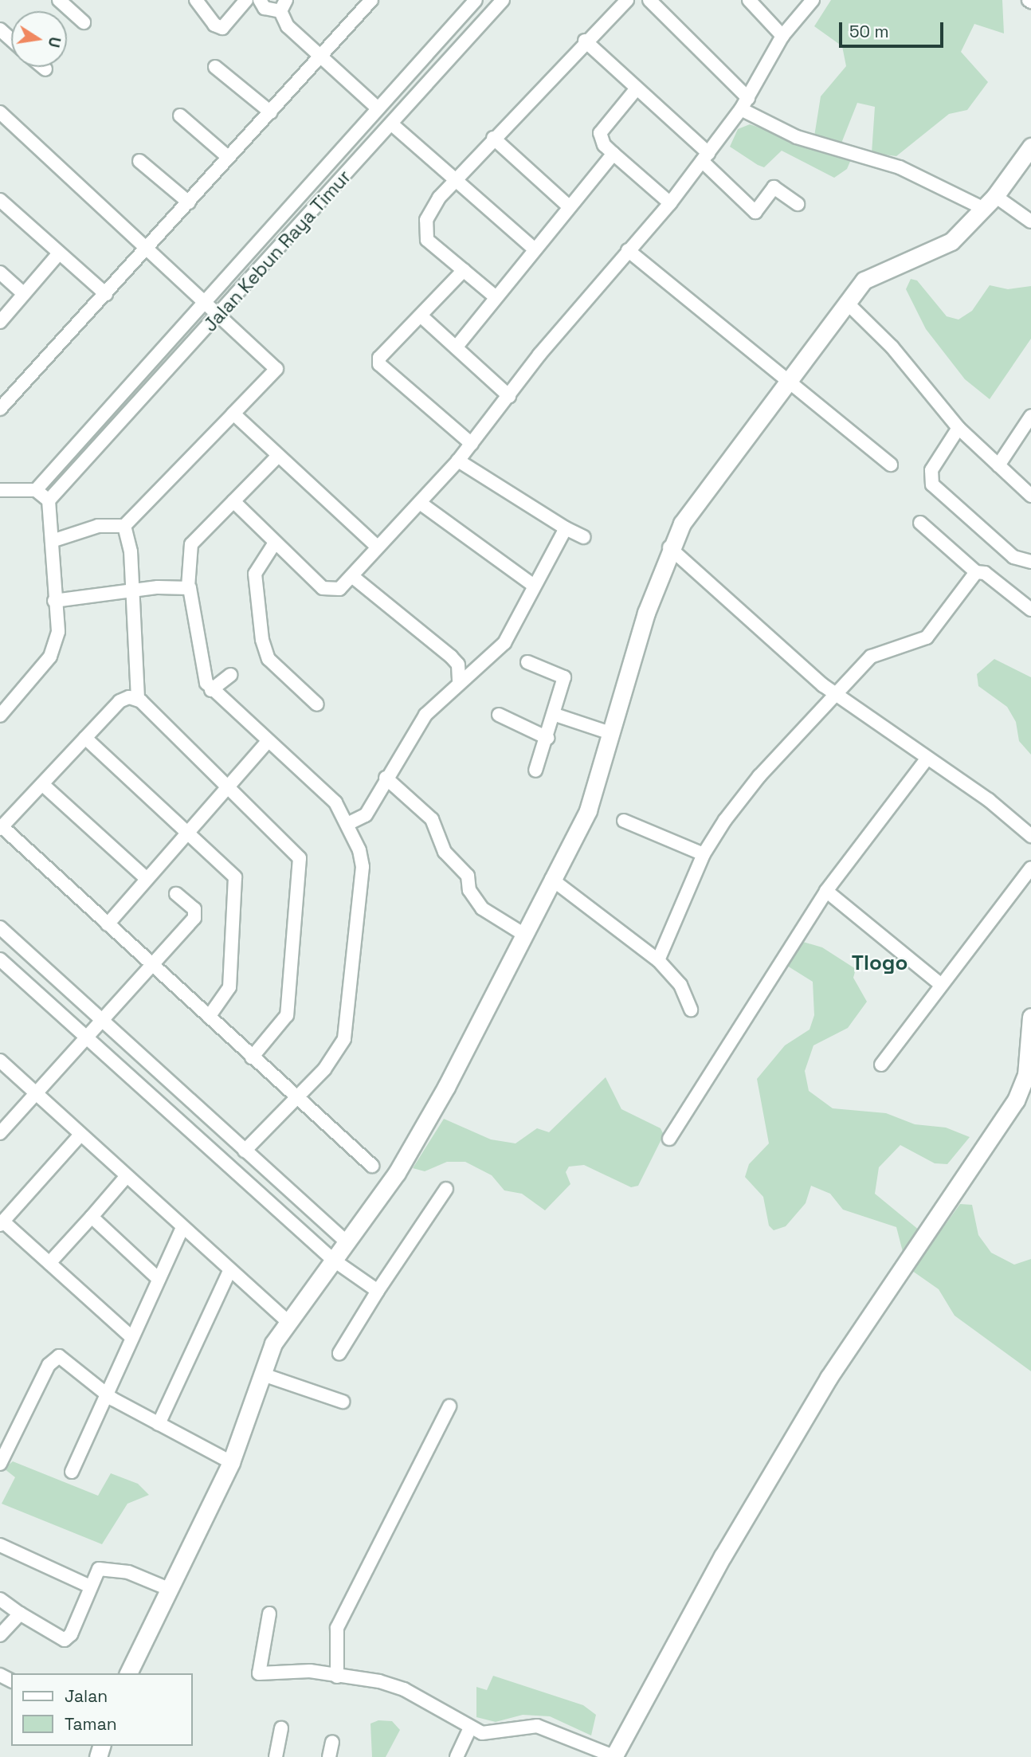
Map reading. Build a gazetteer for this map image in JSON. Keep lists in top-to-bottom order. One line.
{"streets":{"street":["Jalan Kebun Raya Timur"]},"districts":["Tlogo"],"legend":["Jalan","Taman"],"scale_bar":"50 m","north":"right"}
